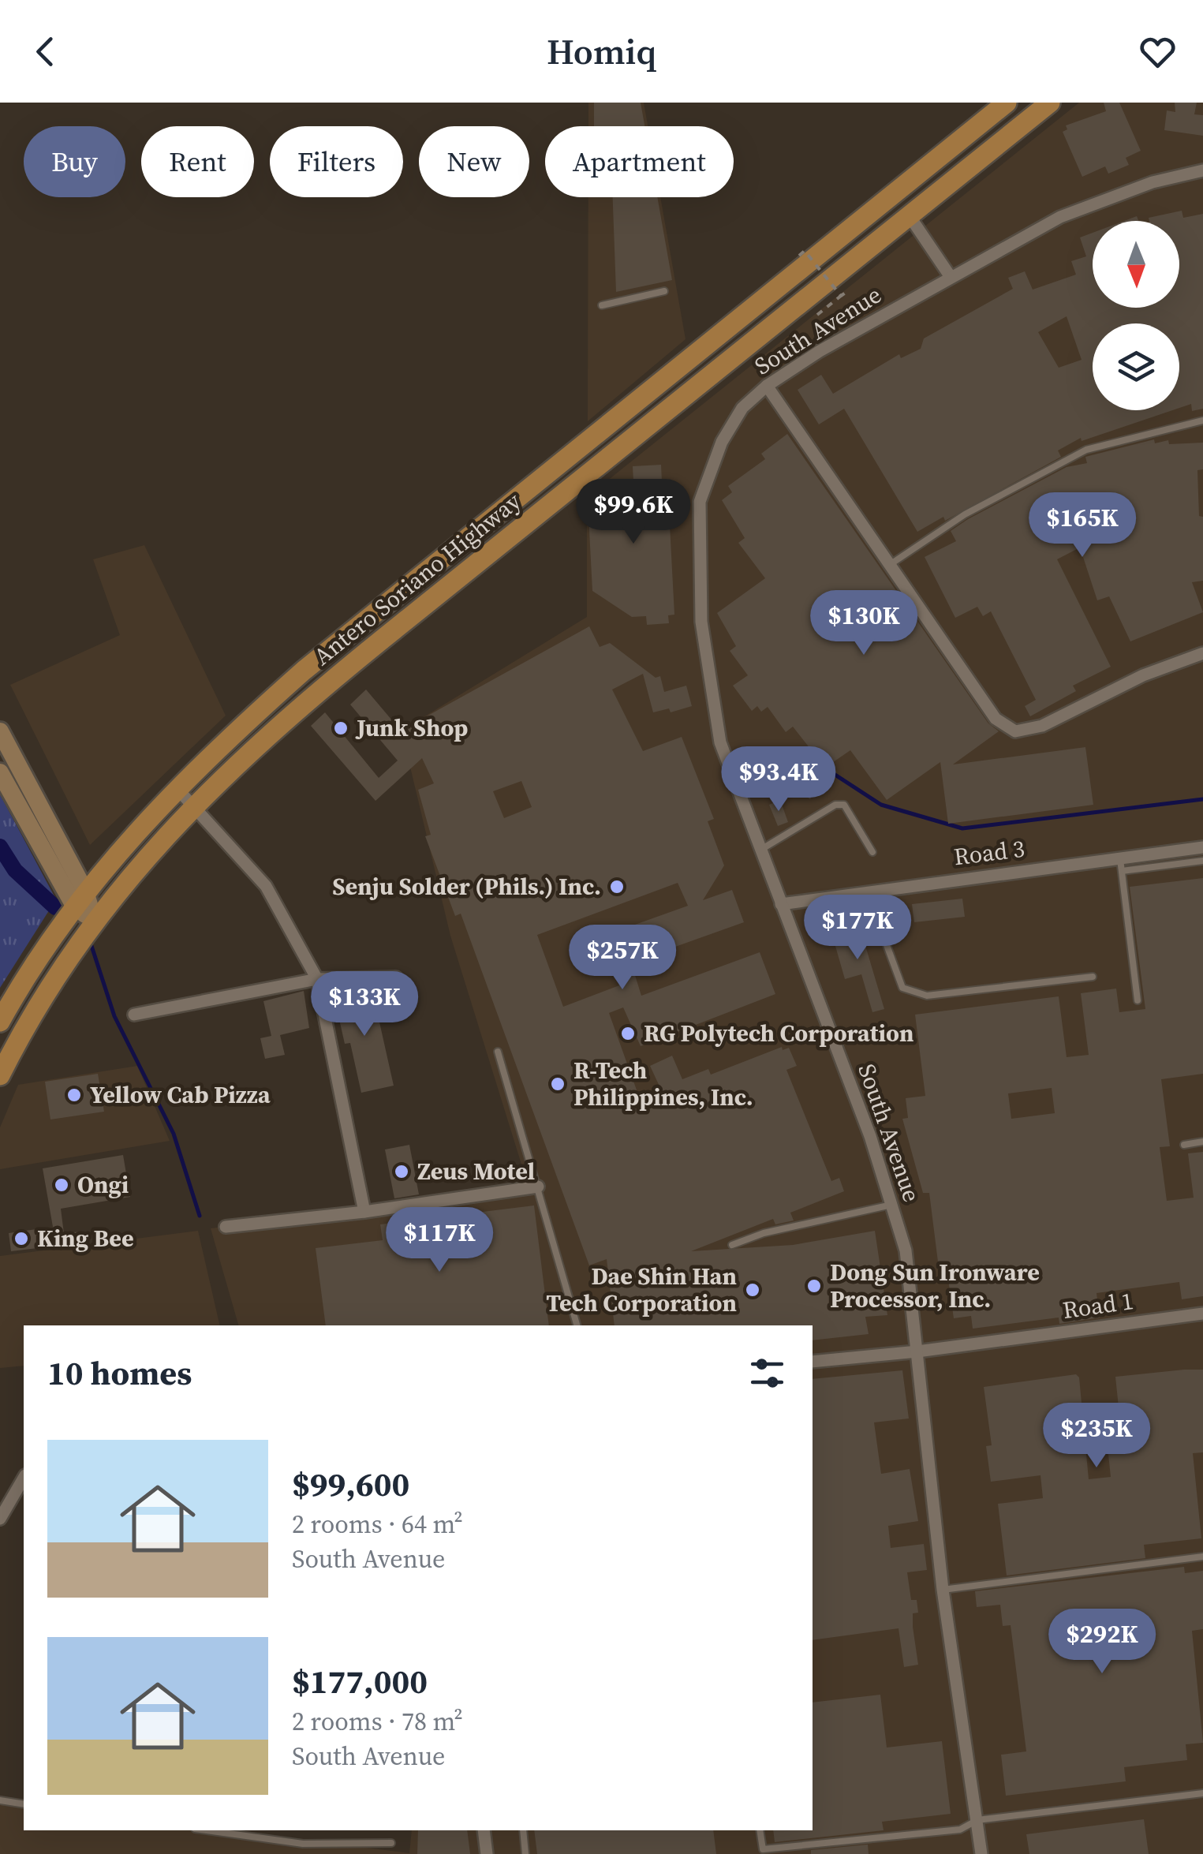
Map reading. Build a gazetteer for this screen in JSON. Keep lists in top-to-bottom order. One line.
{"streets":{"main road":["Antero Soriano Highway"],"street":["South Avenue","Road 3","Road 1"]},"crossings":[["South Avenue","Road 3"],["South Avenue","Road 1"]],"places":["Junk Shop","Senju Solder (Phils.) Inc.","RG Polytech Corporation","R-Tech Philippines, Inc.","Yellow Cab Pizza","Zeus Motel","Ongi","King Bee","Dong Sun Ironware Processor, Inc.","Dae Shin Han Tech Corporation"],"north":"bottom","page":{"header":"Homiq","chip":["Buy","Rent","Filters","New","Apartment"],"price":["$99.6K","$165K","$130K","$93.4K","$177K","$257K","$133K","$117K","$235K","$292K"],"heading":"10 homes","list":[{"name":"$99,600","note":"2 rooms · 64 m² · South Avenue"},{"name":"$177,000","note":"2 rooms · 78 m² · South Avenue"}]}}
